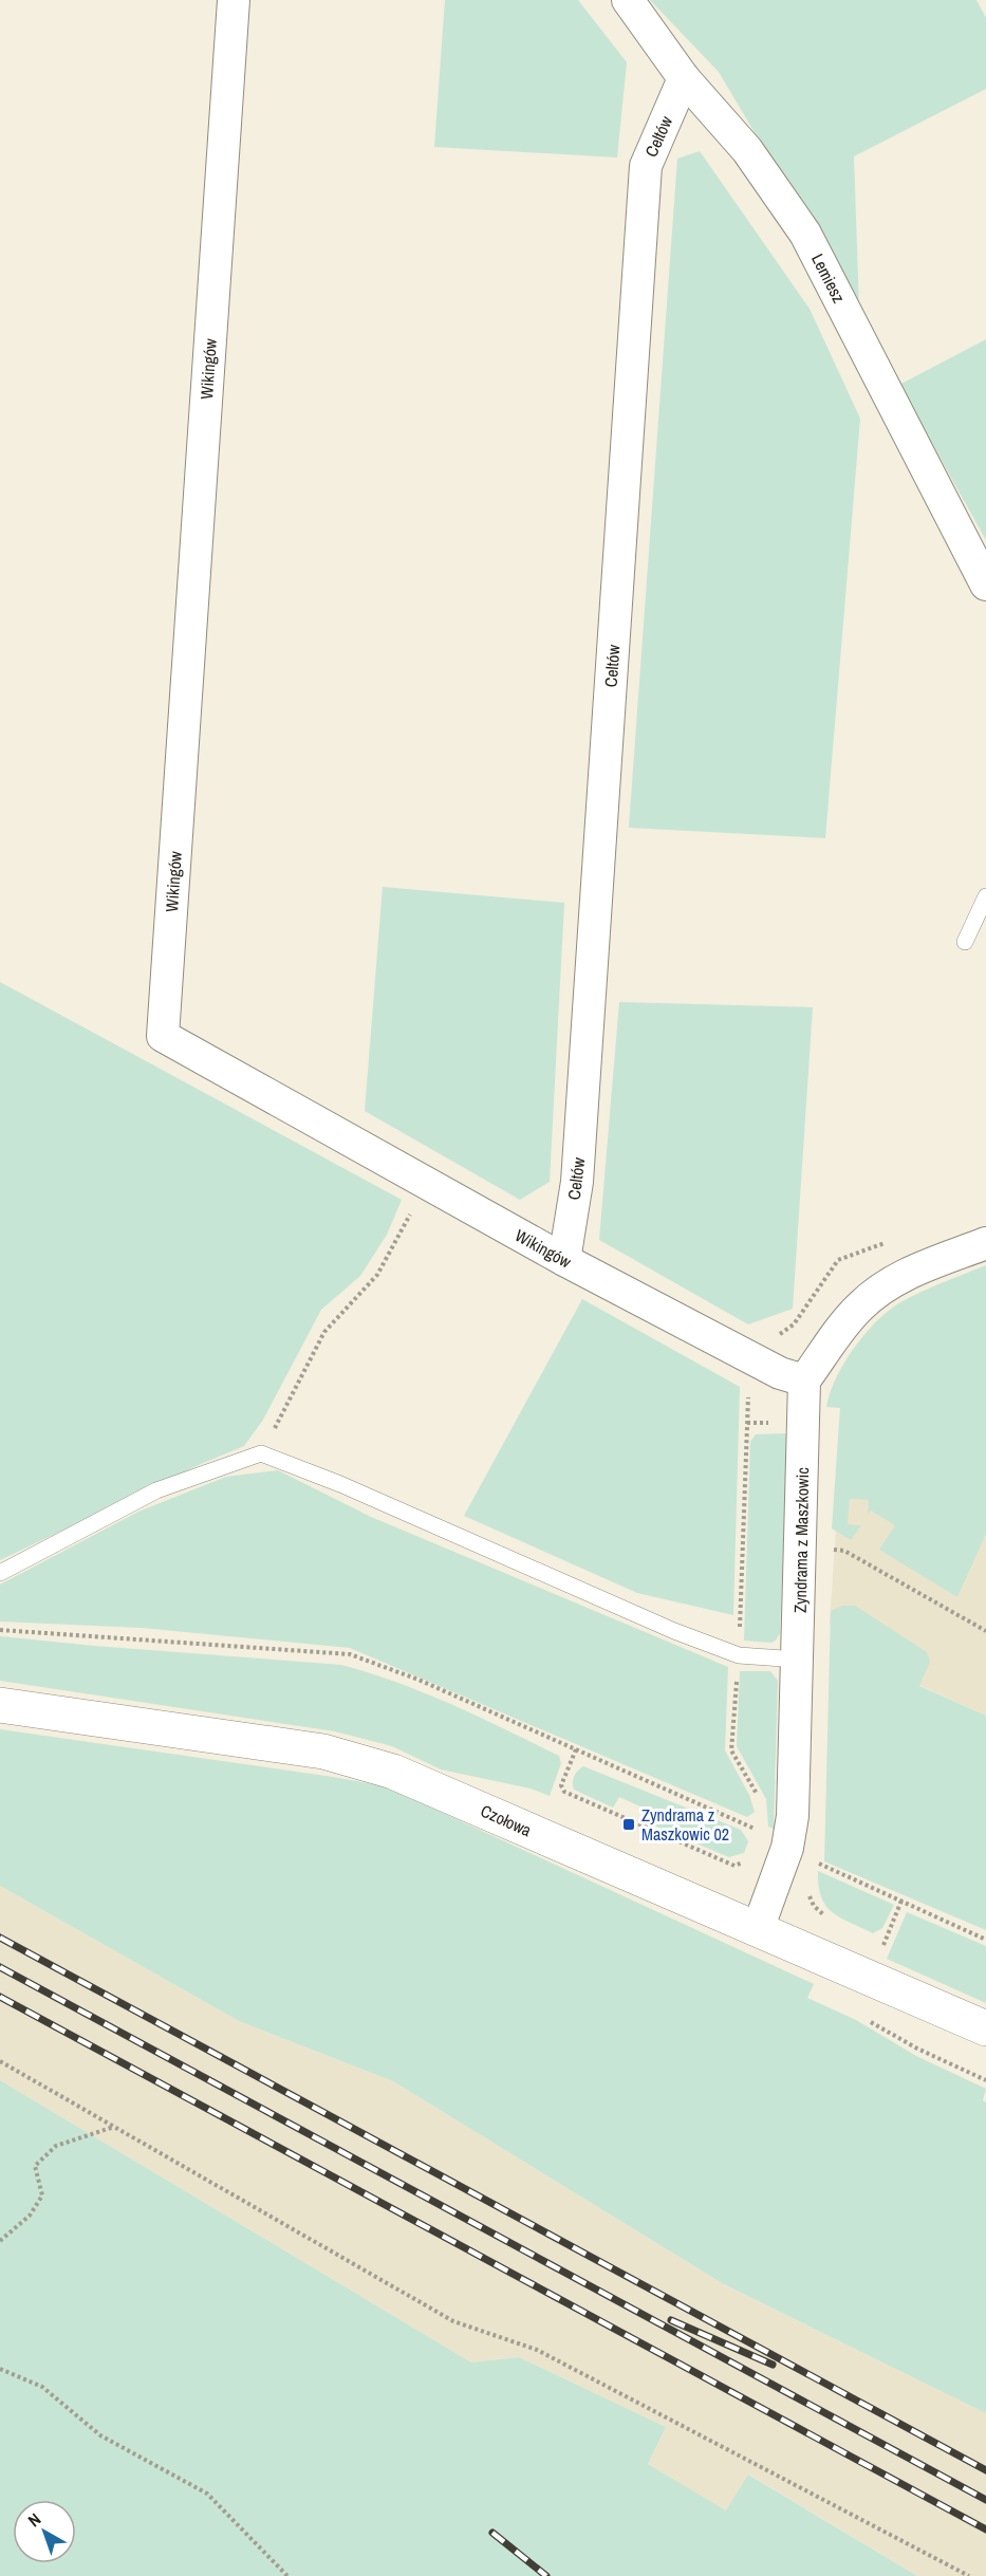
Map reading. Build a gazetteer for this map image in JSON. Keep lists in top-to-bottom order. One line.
{"streets":{"street":["Celtów","Lemiesz","Wikingów","Zyndrama z Maszkowic","Czołowa"]},"crossings":[["Celtów","Lemiesz"],["Celtów","Wikingów"],["Wikingów","Zyndrama z Maszkowic"],["Zyndrama z Maszkowic","Czołowa"]],"places":{"transit":["Zyndrama z Maszkowic 02"]},"north":"top left"}
